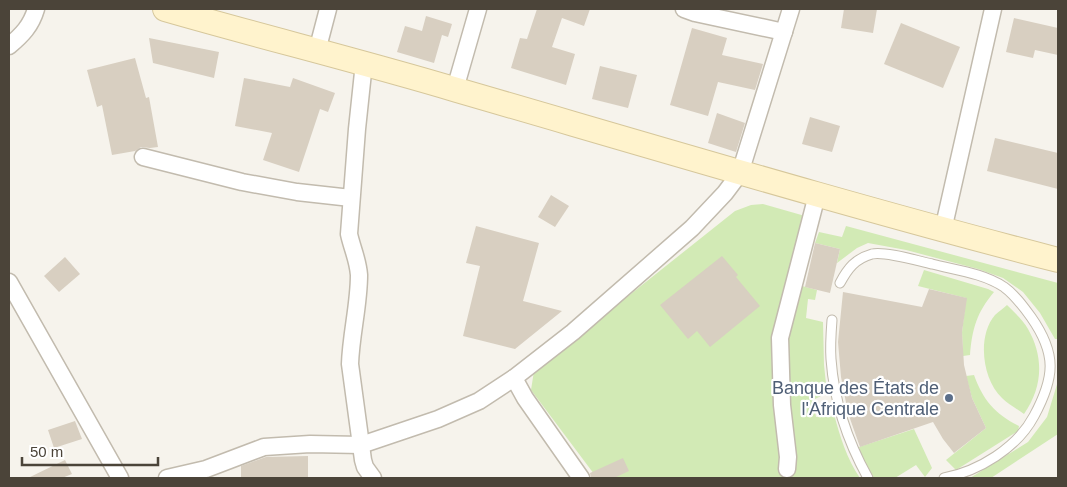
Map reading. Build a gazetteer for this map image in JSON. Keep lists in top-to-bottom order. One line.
{"places":["Banque des États de l'Afrique Centrale"],"scale_bar":"50 m"}
